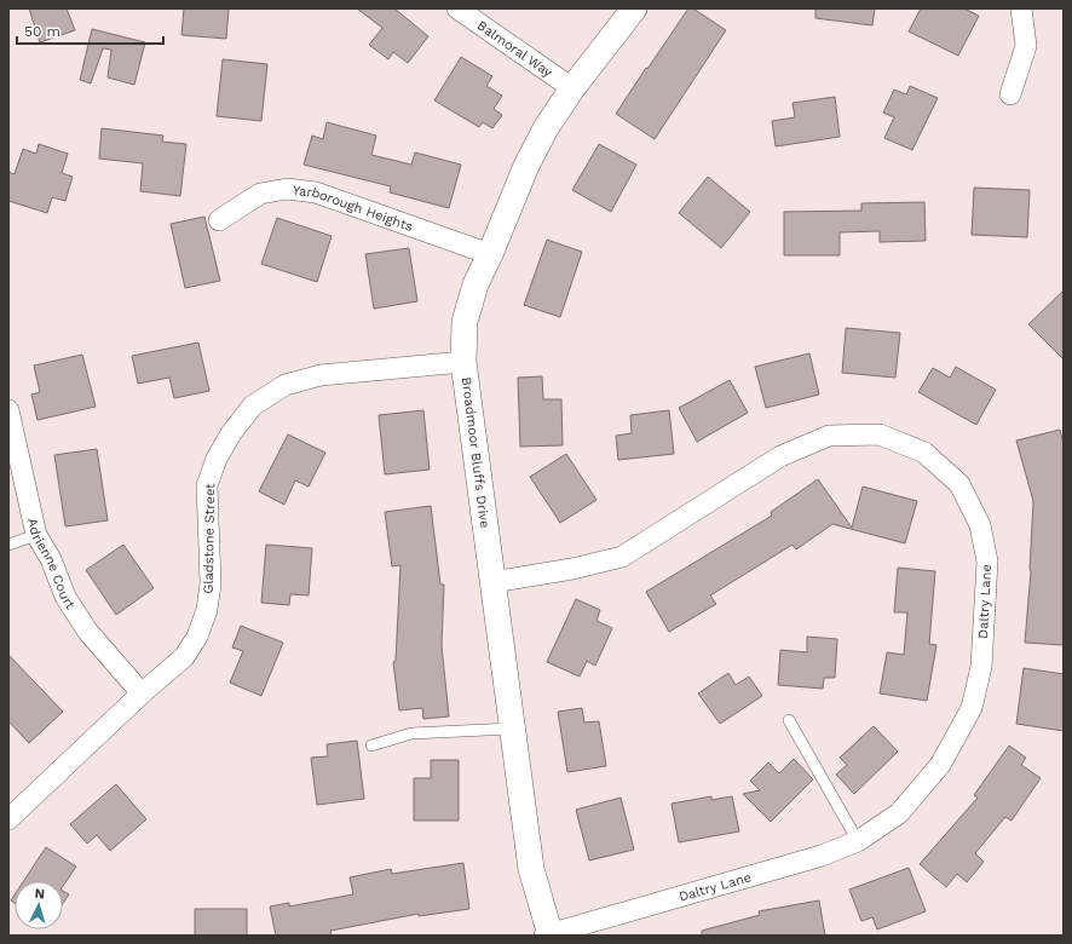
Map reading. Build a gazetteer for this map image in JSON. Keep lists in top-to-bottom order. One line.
{"streets":{"street":["Balmoral Way","Yarborough Heights","Broadmoor Bluffs Drive","Gladstone Street","Adrienne Court","Daltry Lane"]},"crossings":[["Balmoral Way","Broadmoor Bluffs Drive"],["Yarborough Heights","Broadmoor Bluffs Drive"],["Broadmoor Bluffs Drive","Gladstone Street"],["Broadmoor Bluffs Drive","Daltry Lane"],["Gladstone Street","Adrienne Court"]],"scale_bar":"50 m","north":"top"}
